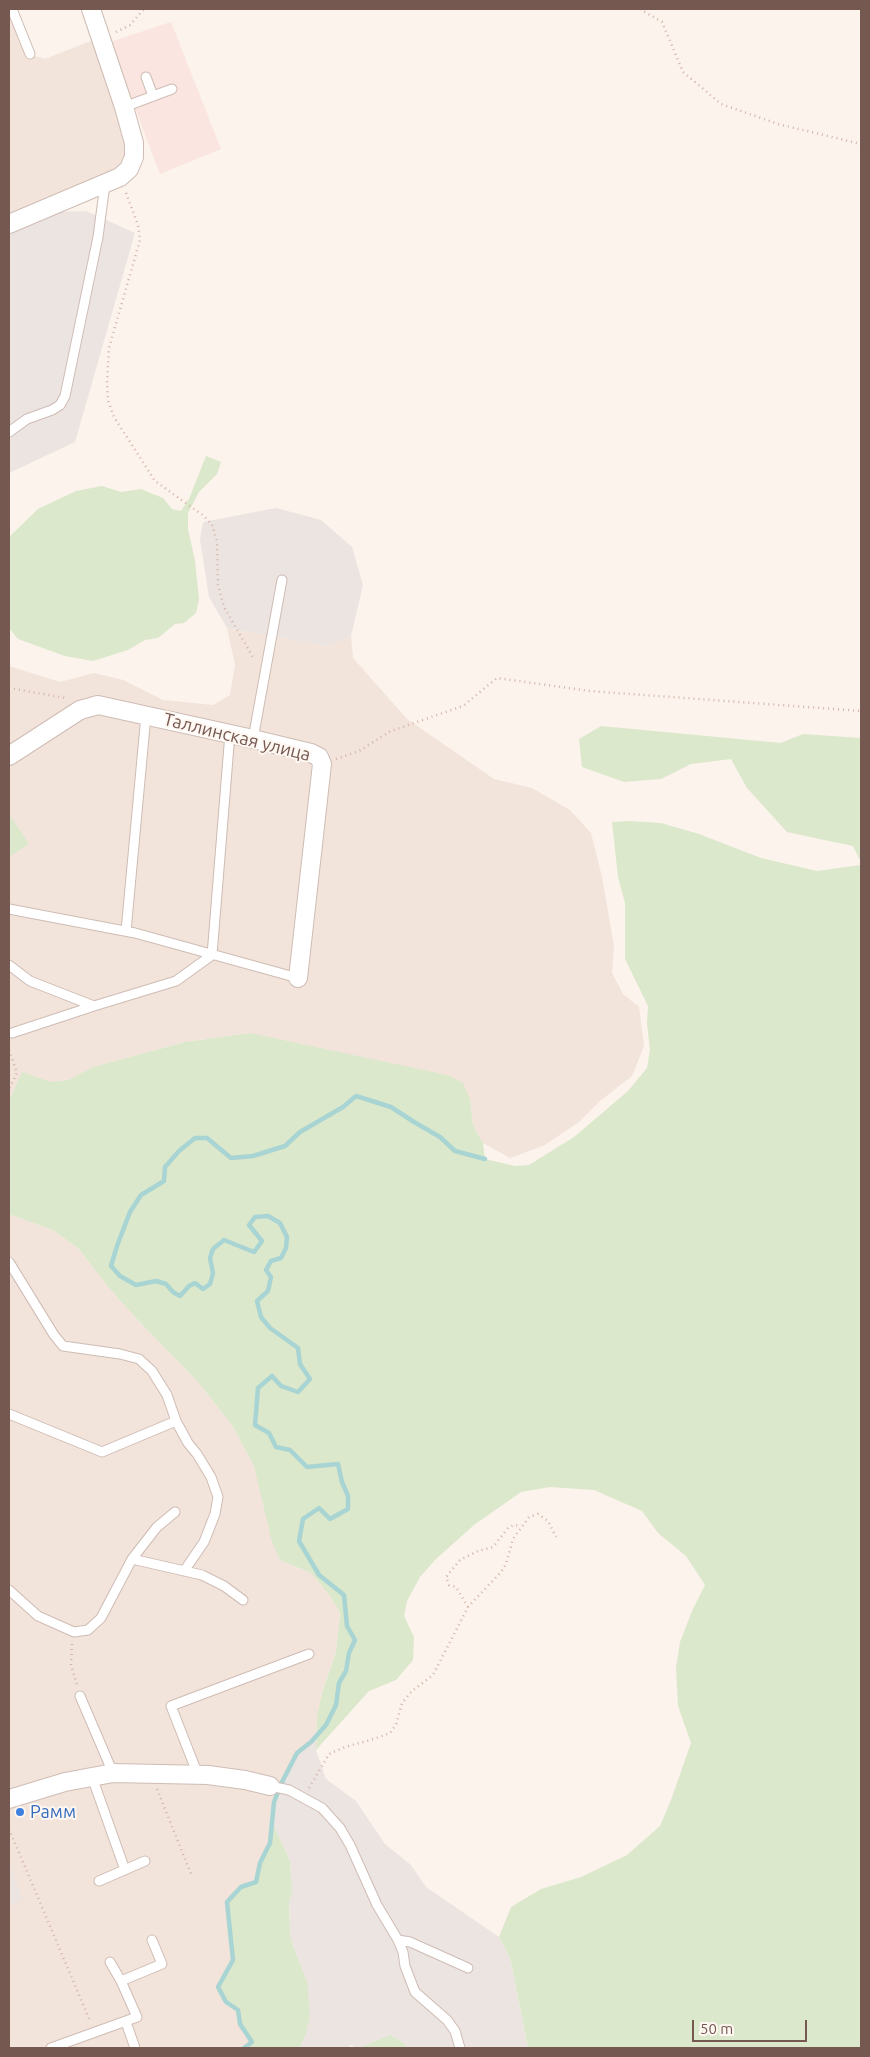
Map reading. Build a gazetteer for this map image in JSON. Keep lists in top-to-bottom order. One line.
{"streets":{"street":["Таллинская улица"]},"places":["Рамм"],"scale_bar":"50 m"}
